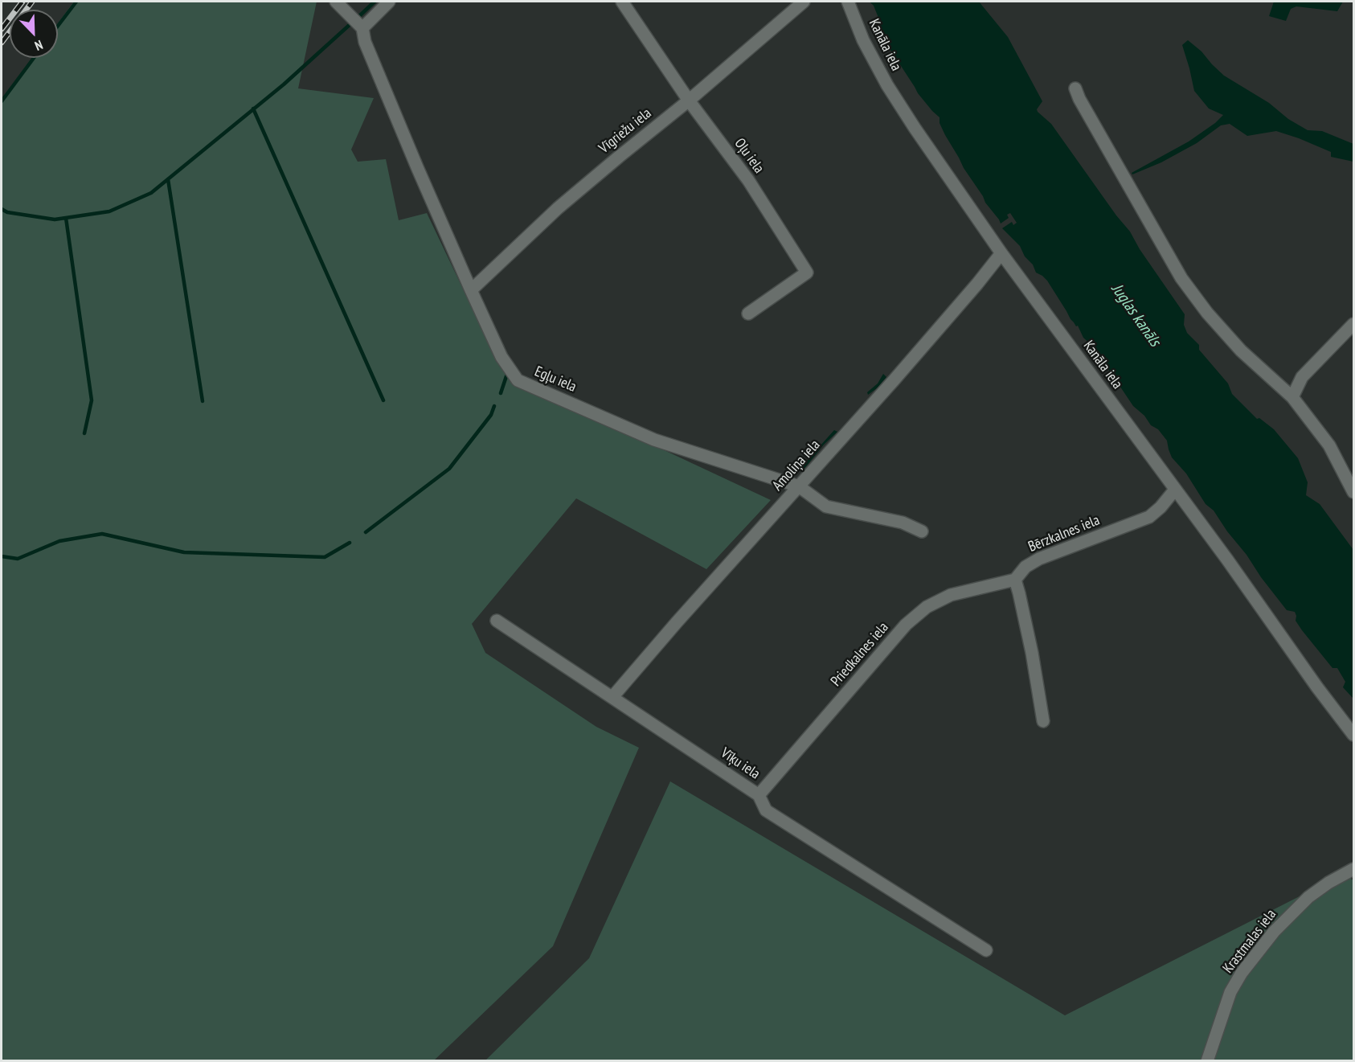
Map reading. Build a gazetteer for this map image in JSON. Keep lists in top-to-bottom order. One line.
{"streets":{"street":["Kanāla iela","Vīgriežu iela","Oļu iela","Egļu iela","Amoliņa iela","Bērzkalnes iela","Priedkalnes iela","Vīķu iela","Krastmalas iela"]},"crossings":[["Kanāla iela","Amoliņa iela"],["Kanāla iela","Bērzkalnes iela"],["Vīgriežu iela","Oļu iela"],["Vīgriežu iela","Egļu iela"],["Egļu iela","Amoliņa iela"],["Amoliņa iela","Vīķu iela"],["Bērzkalnes iela","Priedkalnes iela"],["Priedkalnes iela","Vīķu iela"]],"water":["Juglas kanāls"],"north":"bottom right"}
